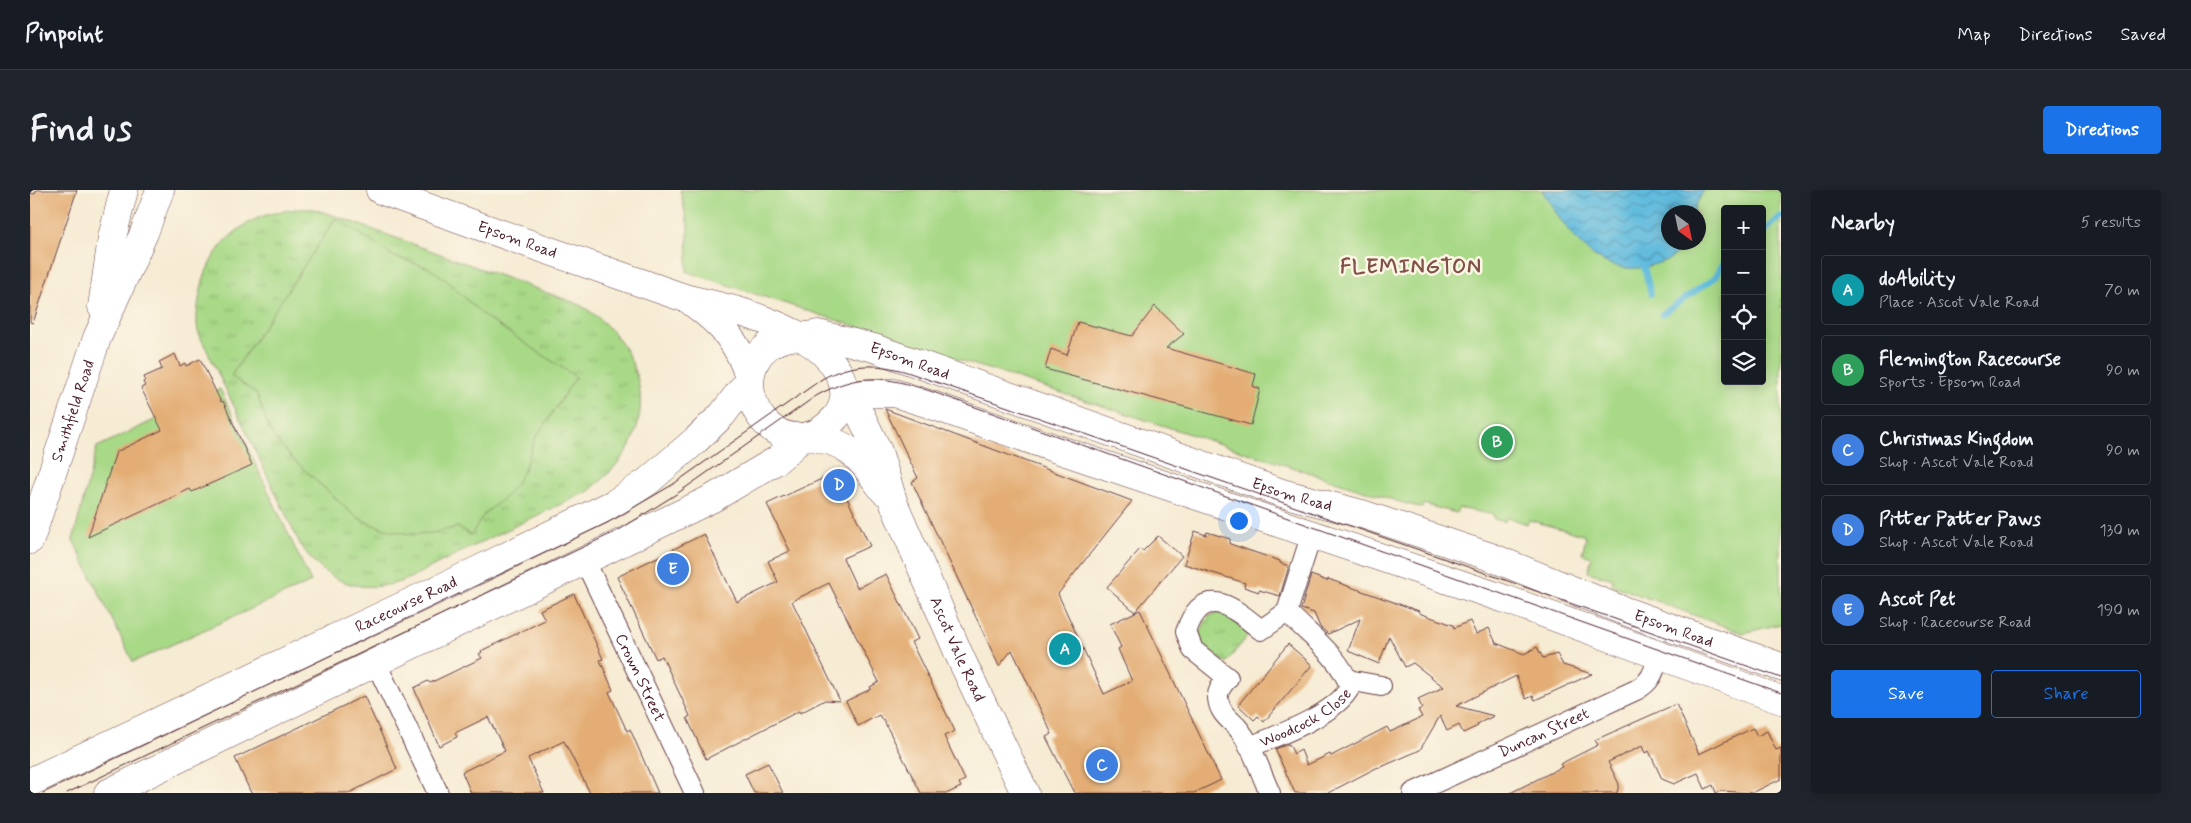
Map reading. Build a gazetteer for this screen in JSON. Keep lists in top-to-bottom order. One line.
{"streets":{"main road":["Epsom Road","Smithfield Road","Racecourse Road","Ascot Vale Road"],"street":["Crown Street","Woodcock Close","Duncan Street"]},"crossings":[["Epsom Road","Racecourse Road"],["Epsom Road","Ascot Vale Road"],["Epsom Road","Duncan Street"],["Racecourse Road","Ascot Vale Road"]],"districts":["FLEMINGTON"],"north":"bottom right","page":{"header":"Pinpoint","nav":["Map","Directions","Saved"],"buttons":["Directions",["Save","Share"]],"title":"Find us","heading":["Nearby","5 results"],"map_buttons":["+","−"],"list":[{"mark":"A","name":"doAbility","note":"Place · Ascot Vale Road","value":"70 m"},{"mark":"B","name":"Flemington Racecourse","note":"Sports · Epsom Road","value":"90 m"},{"mark":"C","name":"Christmas Kingdom","note":"Shop · Ascot Vale Road","value":"90 m"},{"mark":"D","name":"Pitter Patter Paws","note":"Shop · Ascot Vale Road","value":"130 m"},{"mark":"E","name":"Ascot Pet","note":"Shop · Racecourse Road","value":"190 m"}],"pins":["B","D","E","A","C"]}}
